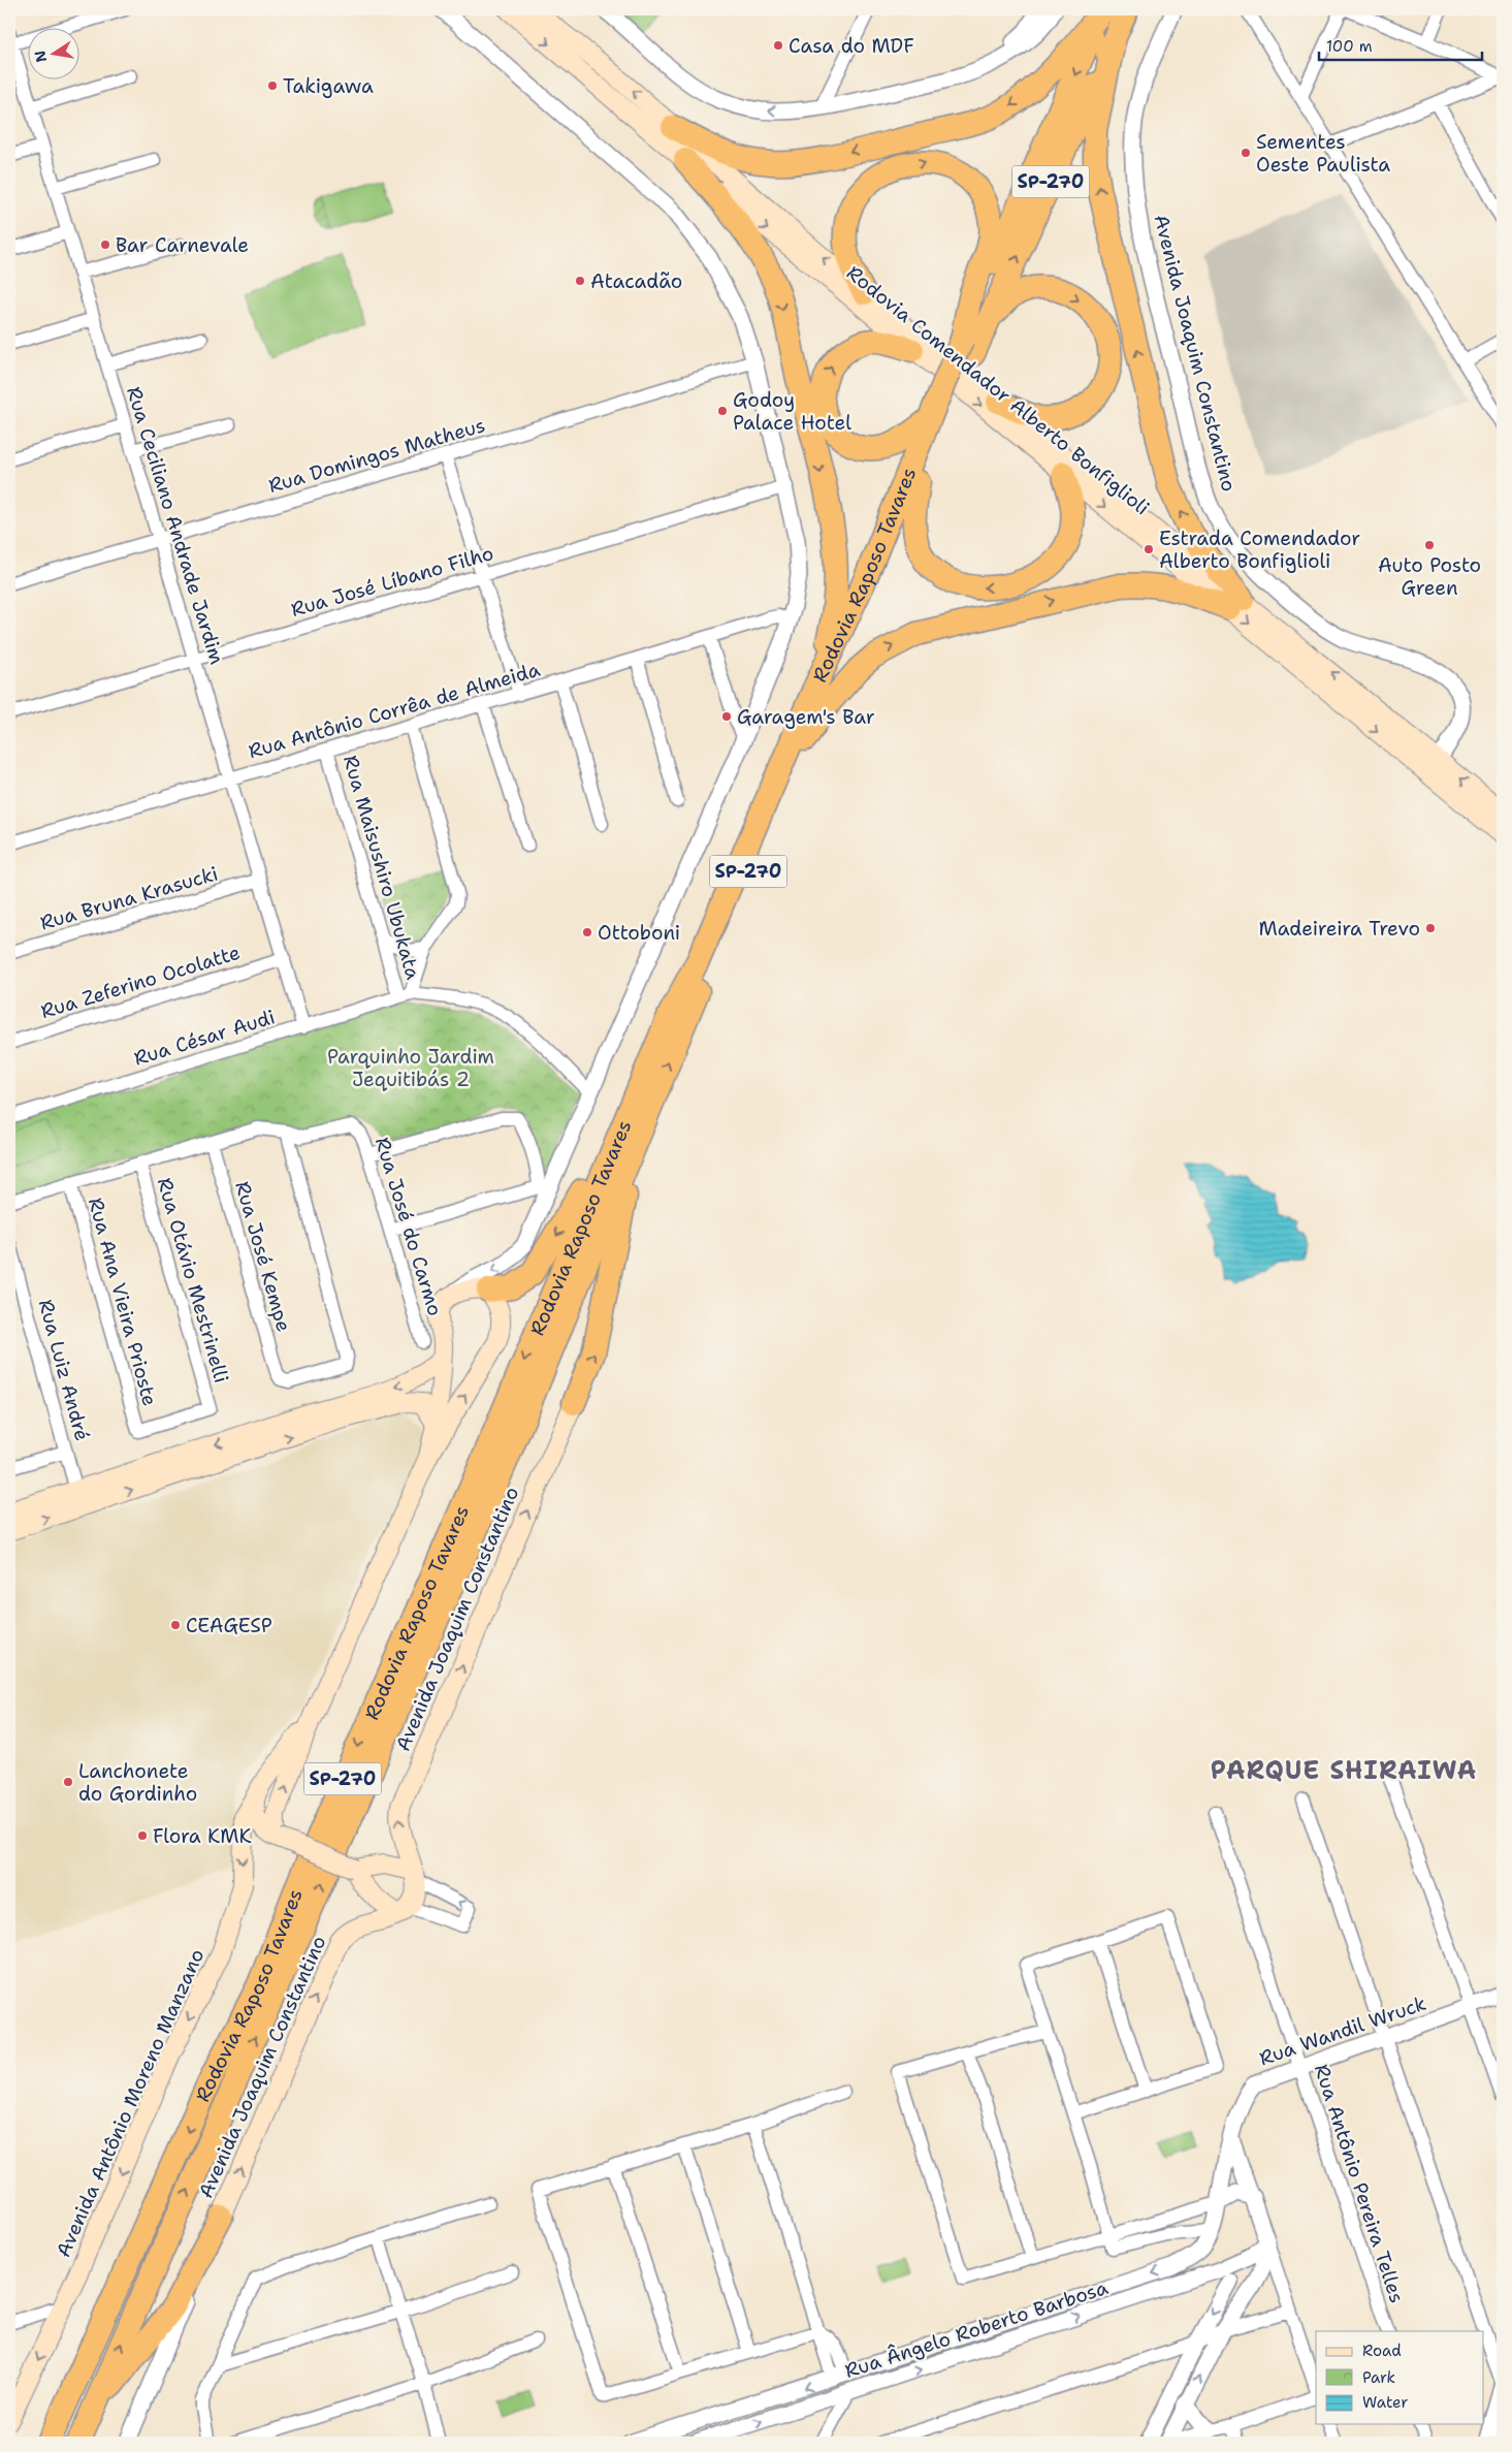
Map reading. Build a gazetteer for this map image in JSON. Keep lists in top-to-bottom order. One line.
{"streets":{"highway":["SP-270","Rodovia Raposo Tavares"],"main road":["Avenida Joaquim Constantino","Rodovia Comendador Alberto Bonfiglioli","Avenida Antônio Moreno Manzano"],"street":["Rua Domingos Matheus","Rua Ceciliano Andrade Jardim","Rua José Líbano Filho","Rua Antônio Corrêa de Almeida","Rua Maisushiro Ubukata","Rua Bruna Krasucki","Rua Zeferino Ocolatte","Rua César Audi","Rua José do Carmo","Rua José Kempe","Rua Otávio Mestrinelli","Rua Ana Vieira Prioste","Rua Luiz André","Rua Wandil Wruck","Rua Antônio Pereira Telles","Rua Ângelo Roberto Barbosa"]},"crossings":[["Avenida Joaquim Constantino","Rodovia Comendador Alberto Bonfiglioli"],["Rua Domingos Matheus","Rua Ceciliano Andrade Jardim"],["Rua Ceciliano Andrade Jardim","Rua José Líbano Filho"],["Rua Ceciliano Andrade Jardim","Rua Antônio Corrêa de Almeida"],["Rua Ceciliano Andrade Jardim","Rua Bruna Krasucki"],["Rua Ceciliano Andrade Jardim","Rua Zeferino Ocolatte"],["Rua Ceciliano Andrade Jardim","Rua César Audi"],["Rua Antônio Corrêa de Almeida","Rua Maisushiro Ubukata"],["Rua Maisushiro Ubukata","Rua César Audi"],["Rua José do Carmo","Rua José Kempe"],["Rua Otávio Mestrinelli","Rua Ana Vieira Prioste"],["Rua Wandil Wruck","Rua Antônio Pereira Telles"]],"one_way":["Avenida Joaquim Constantino"],"districts":["PARQUE SHIRAIWA"],"parks":["Parquinho Jardim Jequitibás 2"],"places":["Casa do MDF","Takigawa","Sementes Oeste Paulista","Bar Carnevale","Atacadão","Godoy Palace Hotel","Auto Posto Green","Estrada Comendador Alberto Bonfiglioli","Garagem's Bar","Madeireira Trevo","Ottoboni","CEAGESP","Lanchonete do Gordinho","Flora KMK"],"legend":["Road","Park","Water"],"scale_bar":"100 m","north":"left"}
